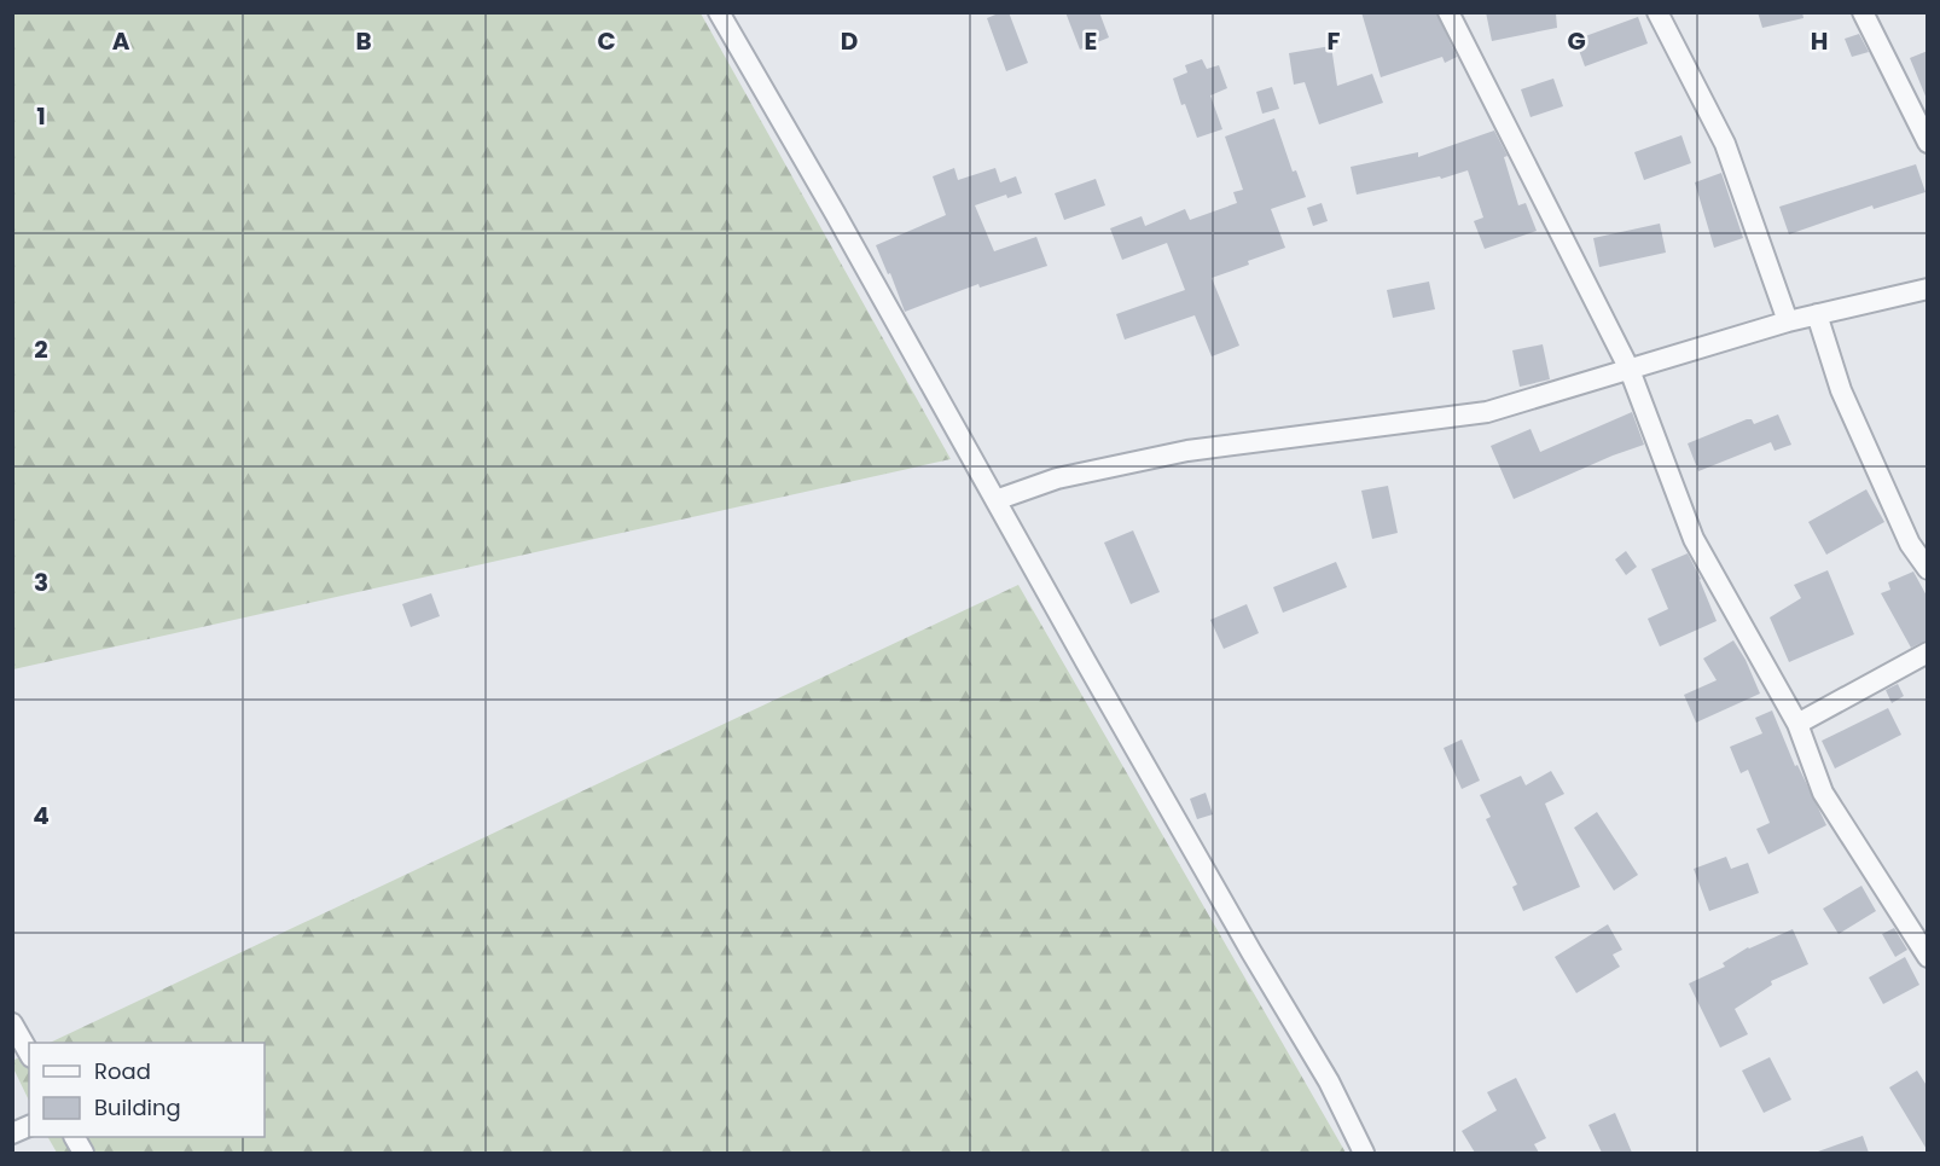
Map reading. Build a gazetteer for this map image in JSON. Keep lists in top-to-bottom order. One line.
{"legend":["Road","Building"],"grid":{"columns":["A","B","C","D","E","F","G","H"],"rows":["1","2","3","4"]}}
